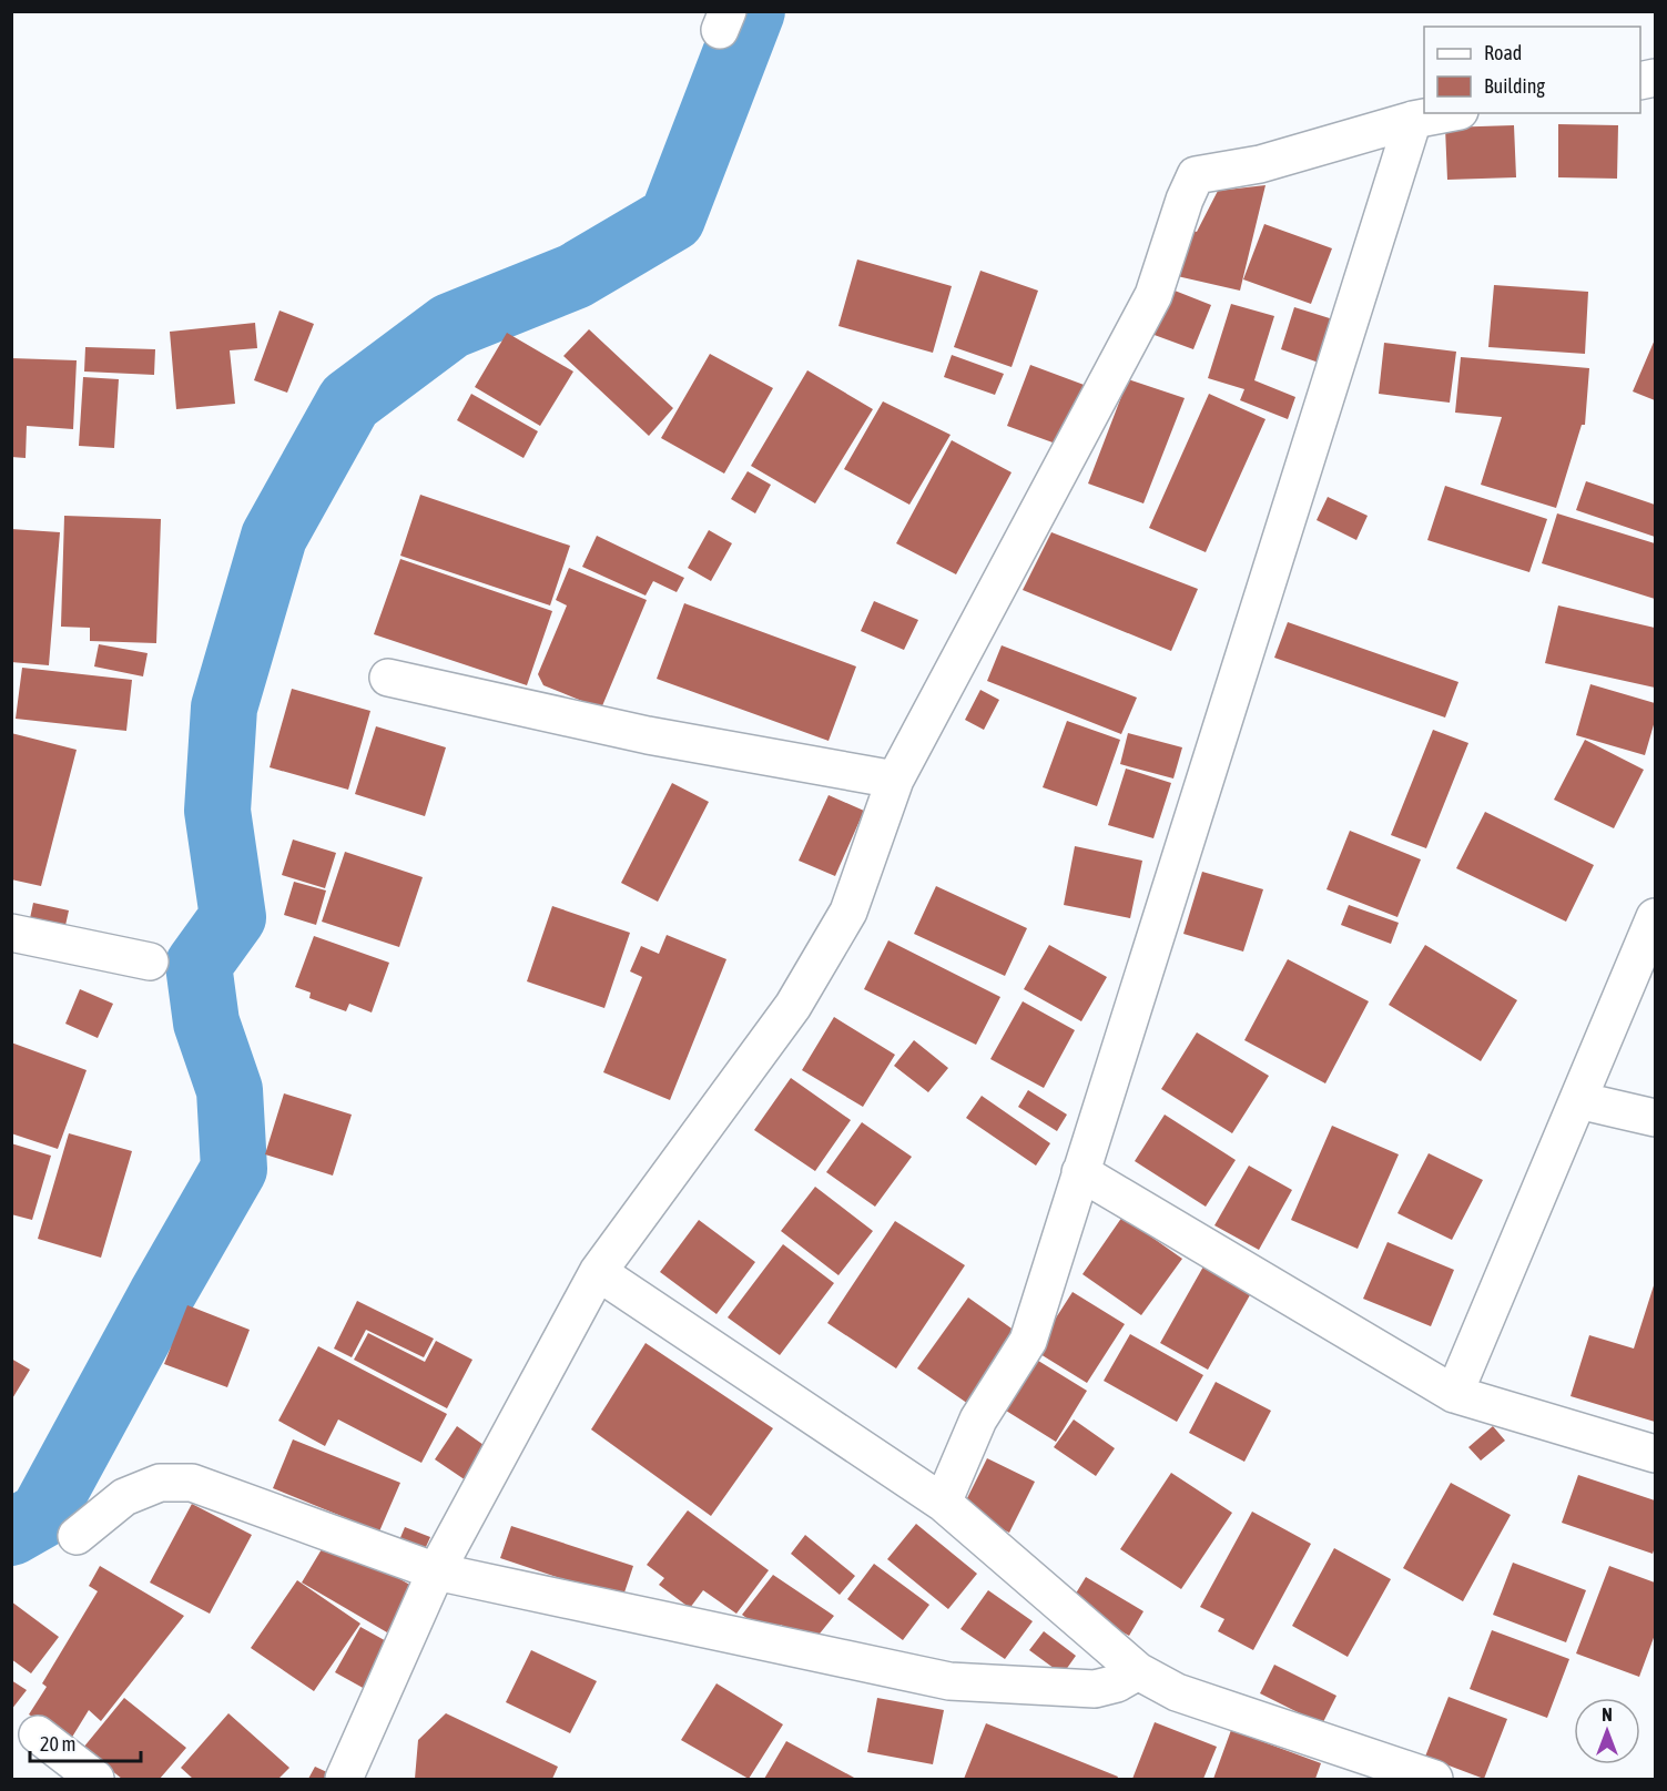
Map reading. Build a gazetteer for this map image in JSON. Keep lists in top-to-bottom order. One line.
{"legend":["Road","Building"],"scale_bar":"20 m","north":"top"}
